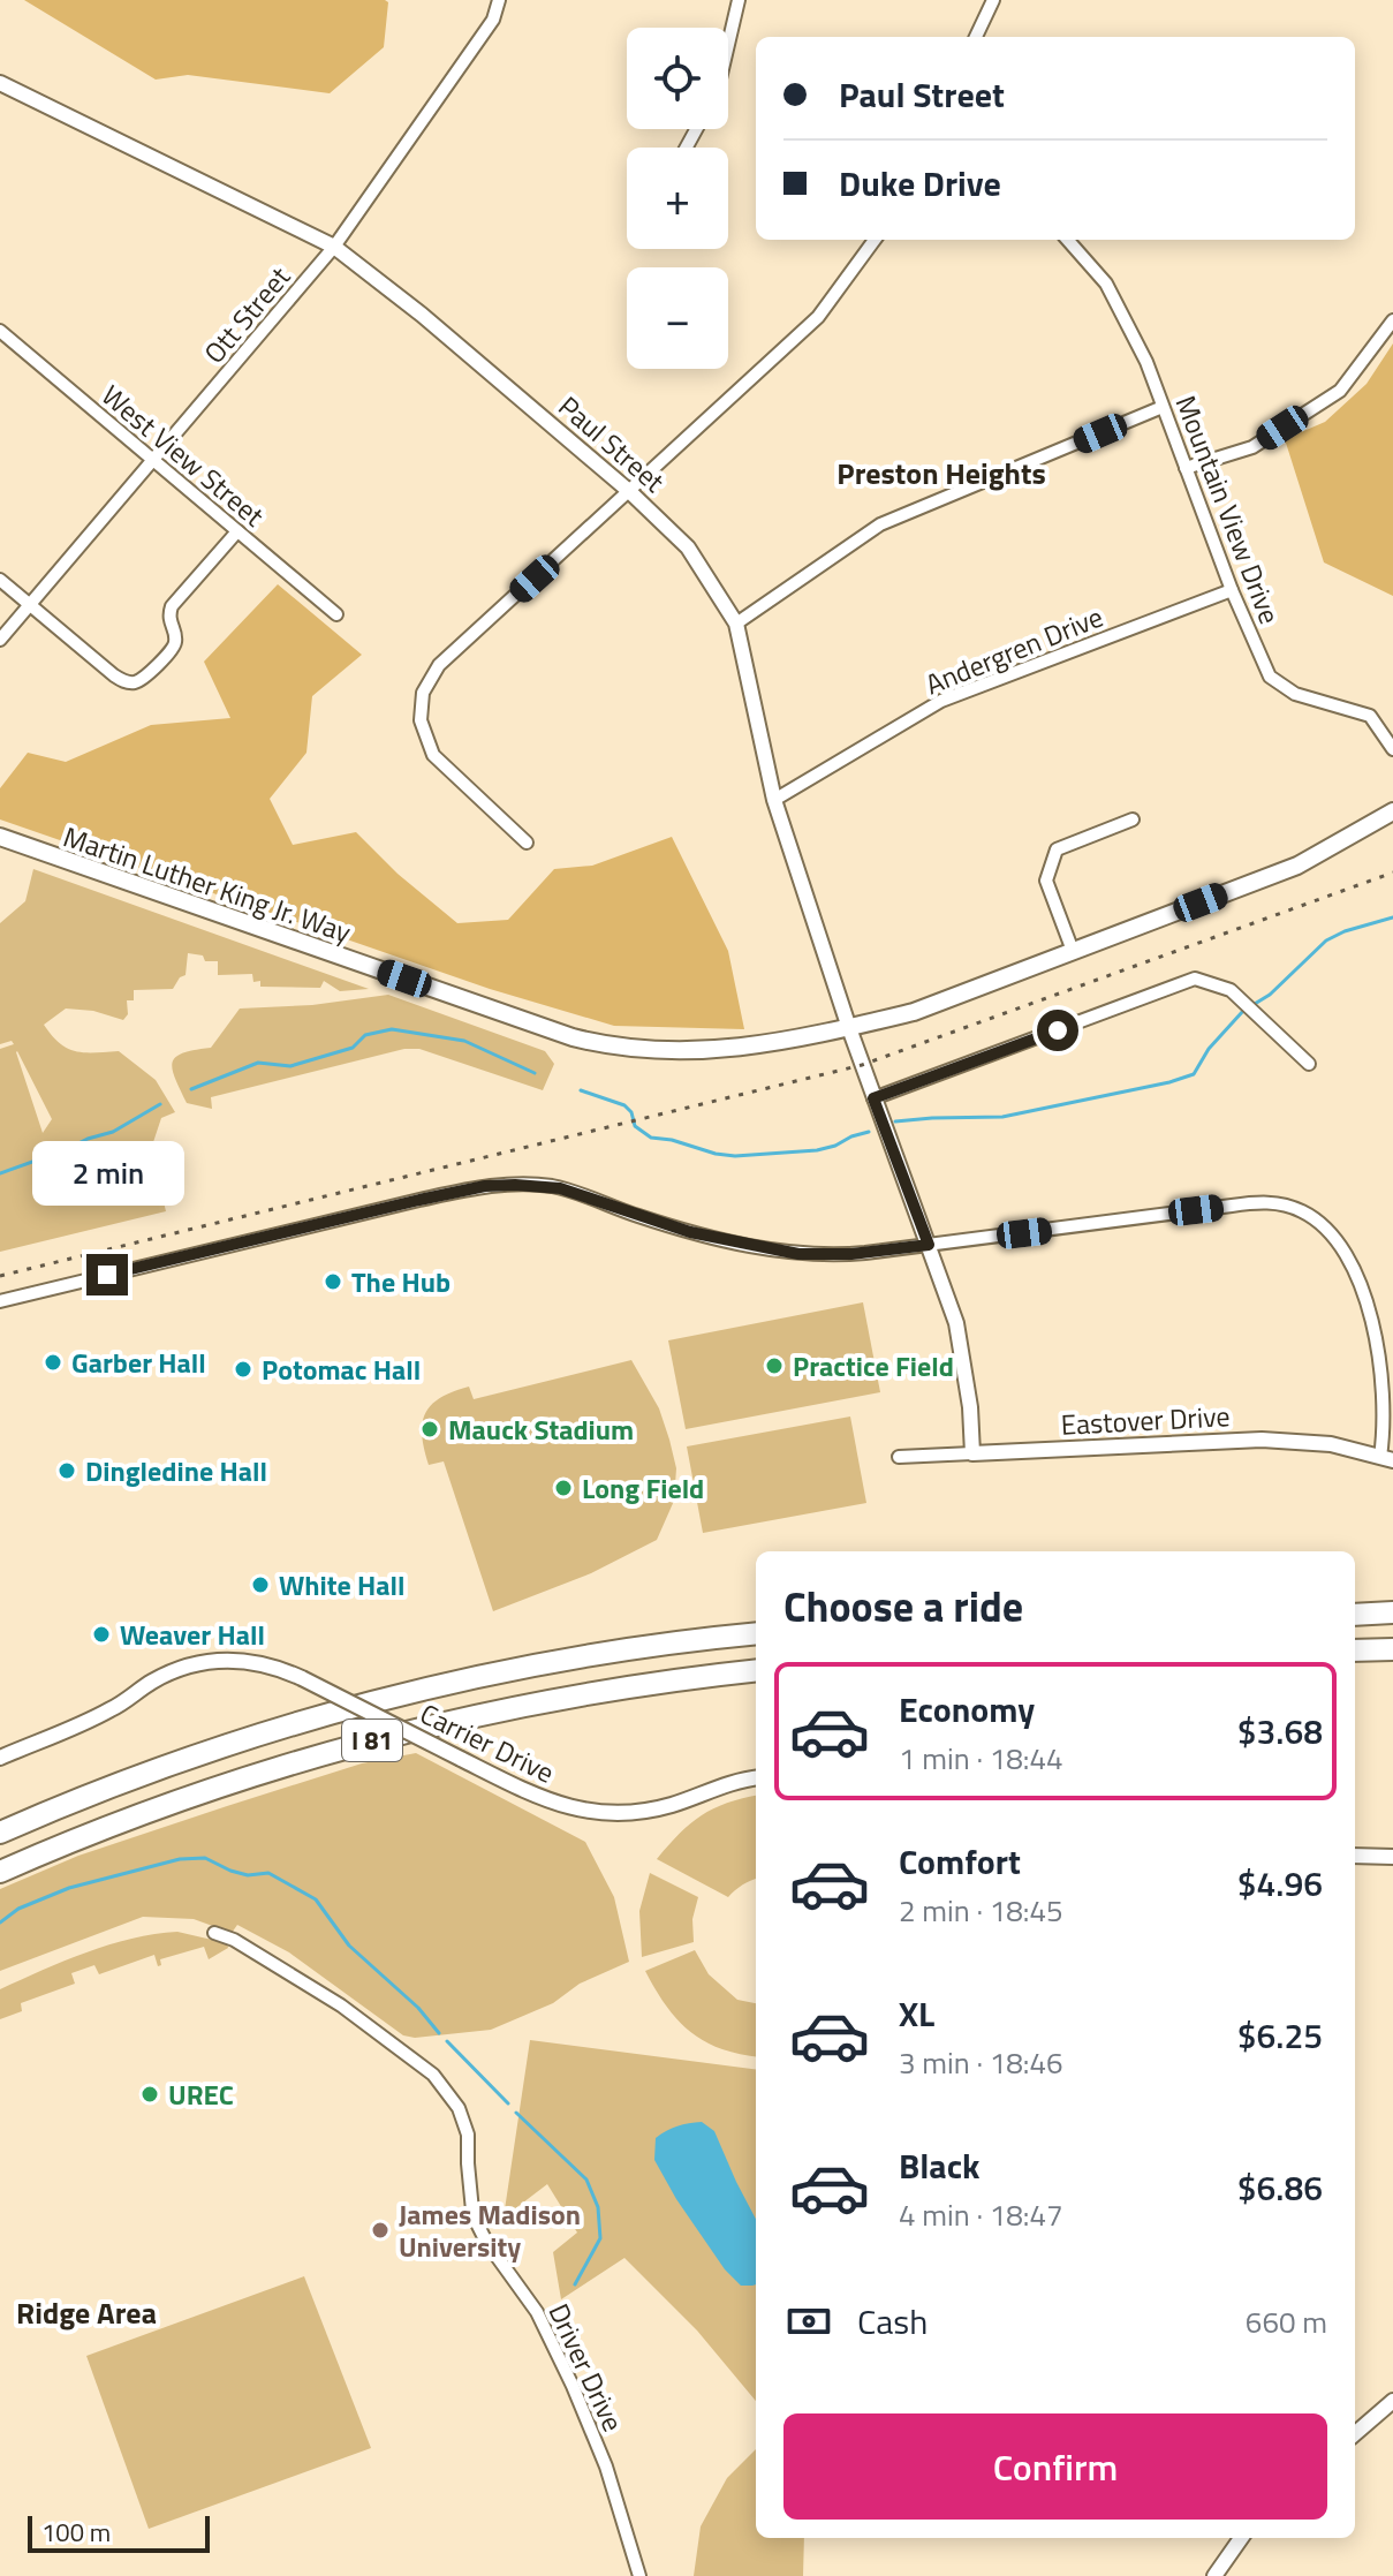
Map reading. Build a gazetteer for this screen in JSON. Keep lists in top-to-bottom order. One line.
{"streets":{"highway":["I 81"],"main road":["Martin Luther King Jr. Way"],"street":["Ott Street","Paul Street","West View Street","Mountain View Drive","Andergren Drive","Eastover Drive","Carrier Drive","Driver Drive"]},"crossings":[["Ott Street","Paul Street"],["Ott Street","West View Street"],["Paul Street","Andergren Drive"],["Paul Street","Martin Luther King Jr. Way"],["Paul Street","Eastover Drive"],["Mountain View Drive","Andergren Drive"]],"districts":["Preston Heights","Ridge Area"],"places":["The Hub","Garber Hall","Practice Field","Potomac Hall","Mauck Stadium","Dingledine Hall","Long Field","White Hall","Weaver Hall","UREC","James Madison University"],"scale_bar":"100 m","page":{"map_buttons":["+","−"],"banner":["Paul Street","Duke Drive"],"bubble":"2 min","heading":"Choose a ride","list":[{"name":"Economy","note":"1 min · 18:44","value":"$3.68"},{"name":"Comfort","note":"2 min · 18:45","value":"$4.96"},{"name":"XL","note":"3 min · 18:46","value":"$6.25"},{"name":"Black","note":"4 min · 18:47","value":"$6.86"}],"pay":["Cash","660 m"],"buttons":"Confirm","scale":"100 m"}}
